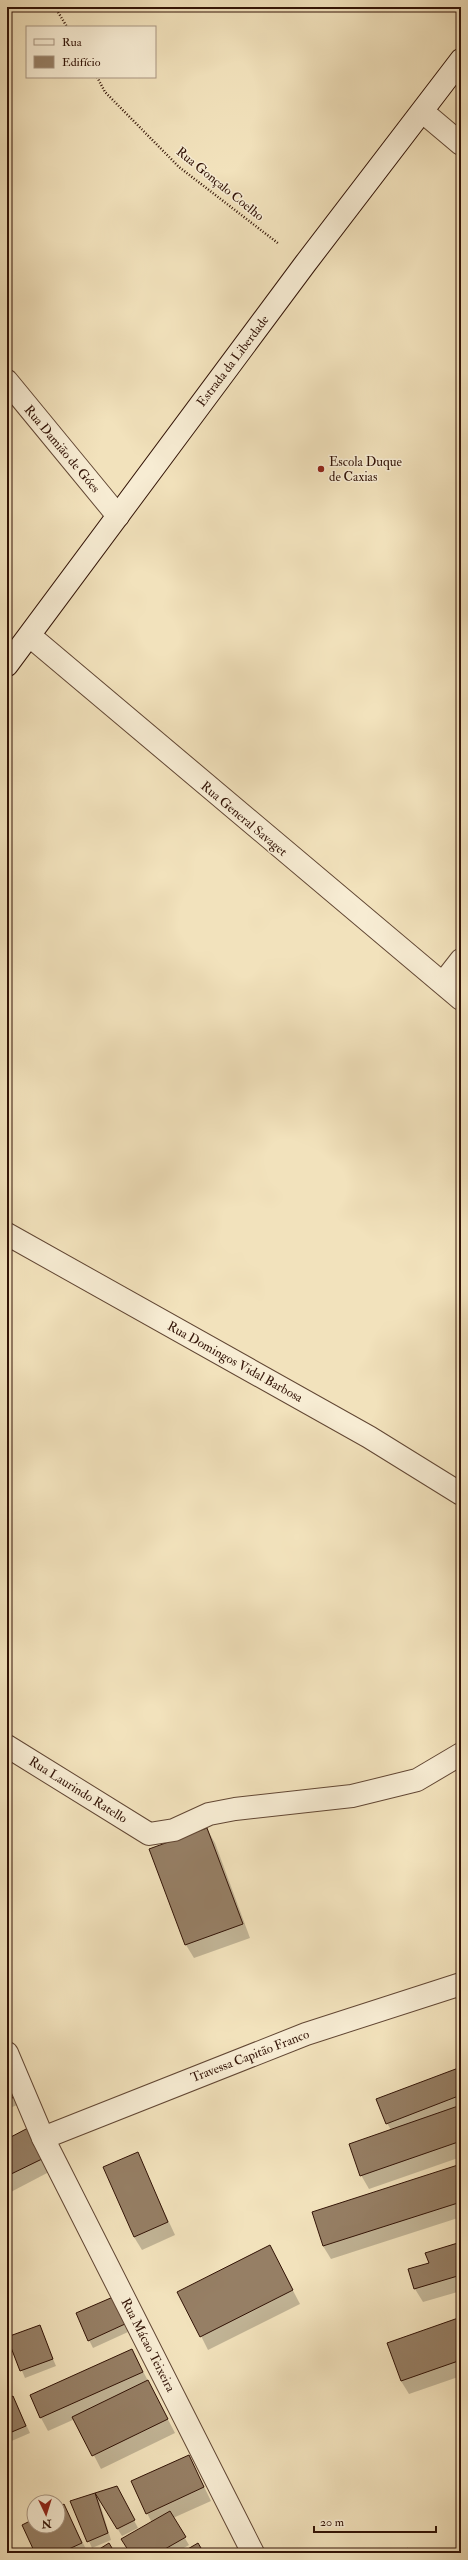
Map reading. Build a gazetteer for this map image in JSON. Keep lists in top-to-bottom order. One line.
{"streets":{"street":["Estrada da Liberdade","Rua Damião de Góes","Rua General Savaget","Rua Domingos Vidal Barbosa","Rua Laurindo Ratello","Travessa Capitão Franco","Rua Mácao Teixeira"],"path":["Rua Gonçalo Coelho"]},"crossings":[["Rua Gonçalo Coelho","Estrada da Liberdade"],["Estrada da Liberdade","Rua Damião de Góes"],["Estrada da Liberdade","Rua General Savaget"],["Travessa Capitão Franco","Rua Mácao Teixeira"]],"places":["Escola Duque de Caxias"],"legend":["Rua","Edifício"],"scale_bar":"20 m","north":"bottom"}
